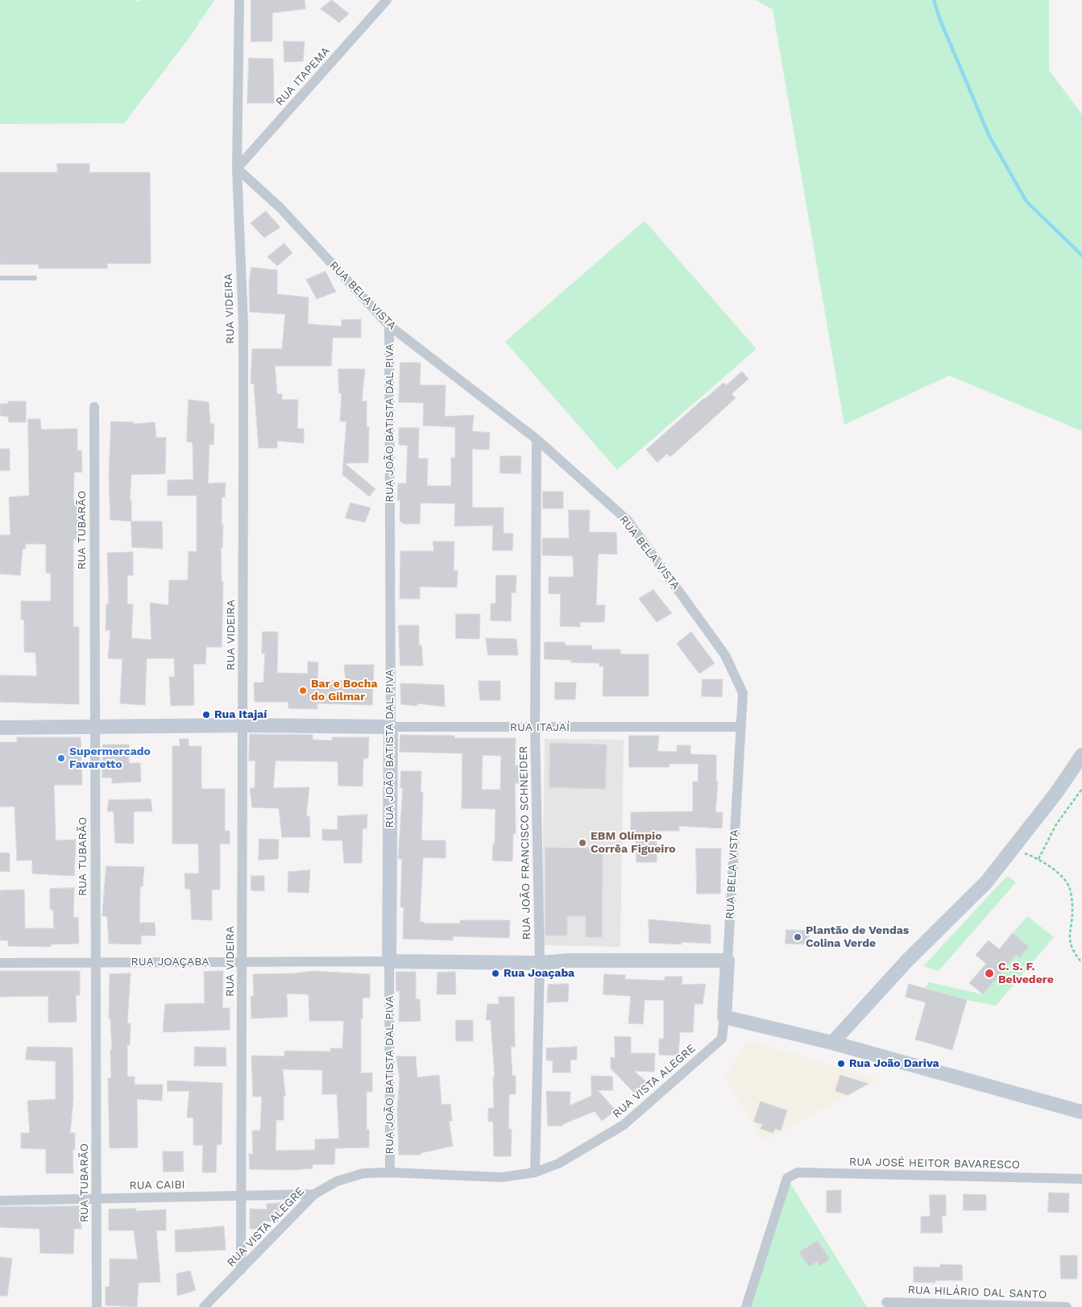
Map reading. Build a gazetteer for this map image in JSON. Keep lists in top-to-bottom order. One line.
{"streets":{"street":["RUA ITAPEMA","RUA BELA VISTA","RUA VIDEIRA","RUA JOÃO BATISTA DAL PIVA","RUA TUBARÃO","RUA ITAJAÍ","RUA JOÃO FRANCISCO SCHNEIDER","RUA JOAÇABA","RUA VISTA ALEGRE","RUA JOSÉ HEITOR BAVARESCO","RUA CAIBI","RUA HILÁRIO DAL SANTO"]},"crossings":[["RUA ITAPEMA","RUA BELA VISTA"],["RUA ITAPEMA","RUA VIDEIRA"],["RUA BELA VISTA","RUA VIDEIRA"],["RUA BELA VISTA","RUA JOÃO BATISTA DAL PIVA"],["RUA BELA VISTA","RUA ITAJAÍ"],["RUA BELA VISTA","RUA JOÃO FRANCISCO SCHNEIDER"],["RUA BELA VISTA","RUA JOAÇABA"],["RUA BELA VISTA","RUA VISTA ALEGRE"],["RUA VIDEIRA","RUA ITAJAÍ"],["RUA VIDEIRA","RUA JOAÇABA"],["RUA VIDEIRA","RUA VISTA ALEGRE"],["RUA VIDEIRA","RUA CAIBI"],["RUA JOÃO BATISTA DAL PIVA","RUA ITAJAÍ"],["RUA JOÃO BATISTA DAL PIVA","RUA JOAÇABA"],["RUA JOÃO BATISTA DAL PIVA","RUA VISTA ALEGRE"],["RUA TUBARÃO","RUA ITAJAÍ"],["RUA TUBARÃO","RUA JOAÇABA"],["RUA TUBARÃO","RUA CAIBI"],["RUA ITAJAÍ","RUA JOÃO FRANCISCO SCHNEIDER"],["RUA JOÃO FRANCISCO SCHNEIDER","RUA JOAÇABA"],["RUA JOÃO FRANCISCO SCHNEIDER","RUA VISTA ALEGRE"],["RUA VISTA ALEGRE","RUA CAIBI"]],"places":["Bar e Bocha do Gilmar","Rua Itajaí","Supermercado Favaretto","EBM Olímpio Corrêa Figueiro","Plantão de Vendas Colina Verde","Rua Joaçaba","C. S. F. Belvedere","Rua João Dariva"]}
